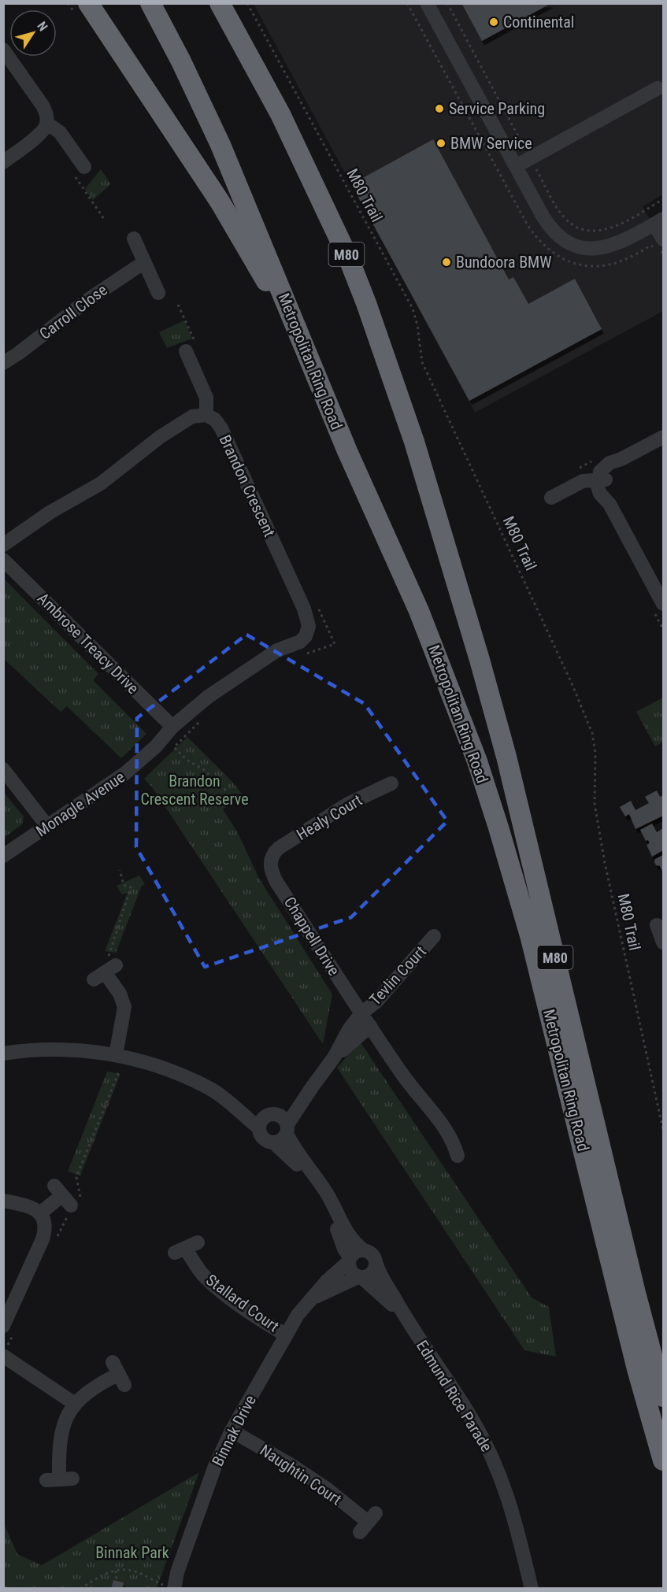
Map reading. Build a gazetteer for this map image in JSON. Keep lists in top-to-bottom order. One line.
{"streets":{"highway":["M80","Metropolitan Ring Road"],"street":["Carroll Close","Brandon Crescent","Ambrose Treacy Drive","Monagle Avenue","Healy Court","Chappell Drive","Tevlin Court","Stallard Court","Edmund Rice Parade","Binnak Drive","Naughtin Court"],"path":["M80 Trail"]},"crossings":[["Brandon Crescent","Ambrose Treacy Drive"],["Brandon Crescent","Monagle Avenue"],["Ambrose Treacy Drive","Monagle Avenue"],["Healy Court","Chappell Drive"],["Chappell Drive","Tevlin Court"],["Stallard Court","Binnak Drive"],["Edmund Rice Parade","Binnak Drive"],["Binnak Drive","Naughtin Court"]],"parks":["Brandon Crescent Reserve","Binnak Park"],"places":["Continental","Service Parking","BMW Service","Bundoora BMW"],"north":"top right"}
